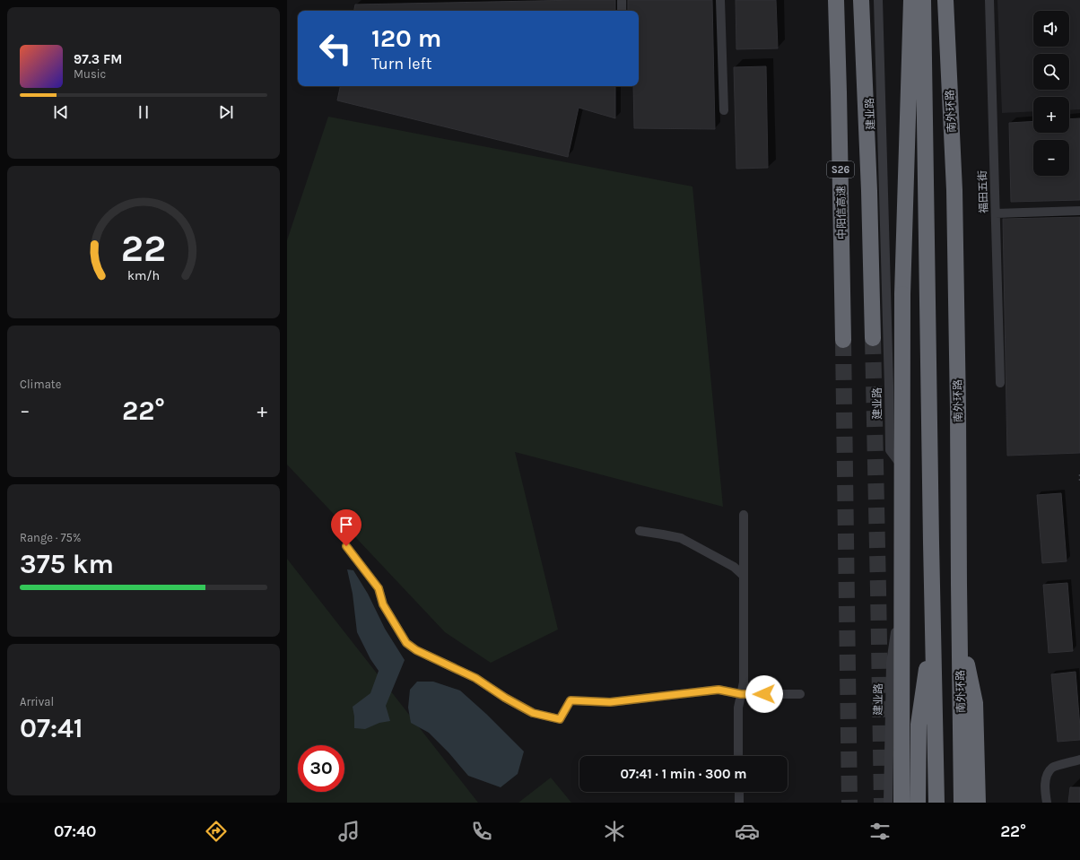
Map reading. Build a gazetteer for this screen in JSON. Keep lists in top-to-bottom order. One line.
{"streets":{"highway":["南外环路","S26","中阳信高速"],"street":["建业路","福田五街"]},"page":{"map_buttons":["+","−"],"turn":["120 m","Turn left"],"song":["97.3 FM","Music"],"tile":["Climate",["Range · 75%","375 km"],["Arrival","07:41"]],"heat":["−","22°","+"],"limit":"30","trip":"07:41 · 1 min · 300 m","tabs":["07:40","22°"],"gauge":["22","km/h"]}}
